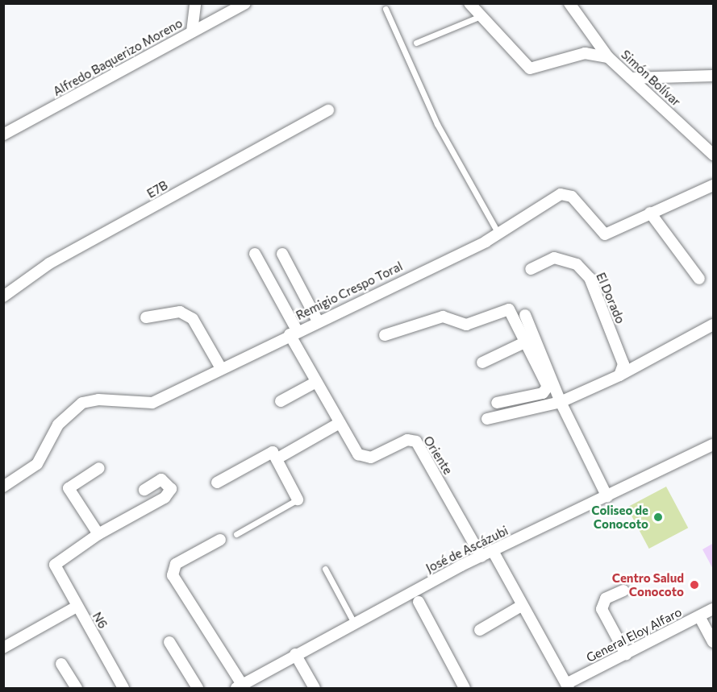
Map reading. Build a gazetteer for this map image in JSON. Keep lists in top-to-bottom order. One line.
{"streets":{"street":["Alfredo Baquerizo Moreno","Simón Bolívar","E7B","Remigio Crespo Toral","El Dorado","Oriente","José de Ascázubi","N6","General Eloy Alfaro"]},"crossings":[["Remigio Crespo Toral","Oriente"],["Oriente","José de Ascázubi"]],"places":["Coliseo de Conocoto","Centro Salud Conocoto"]}
